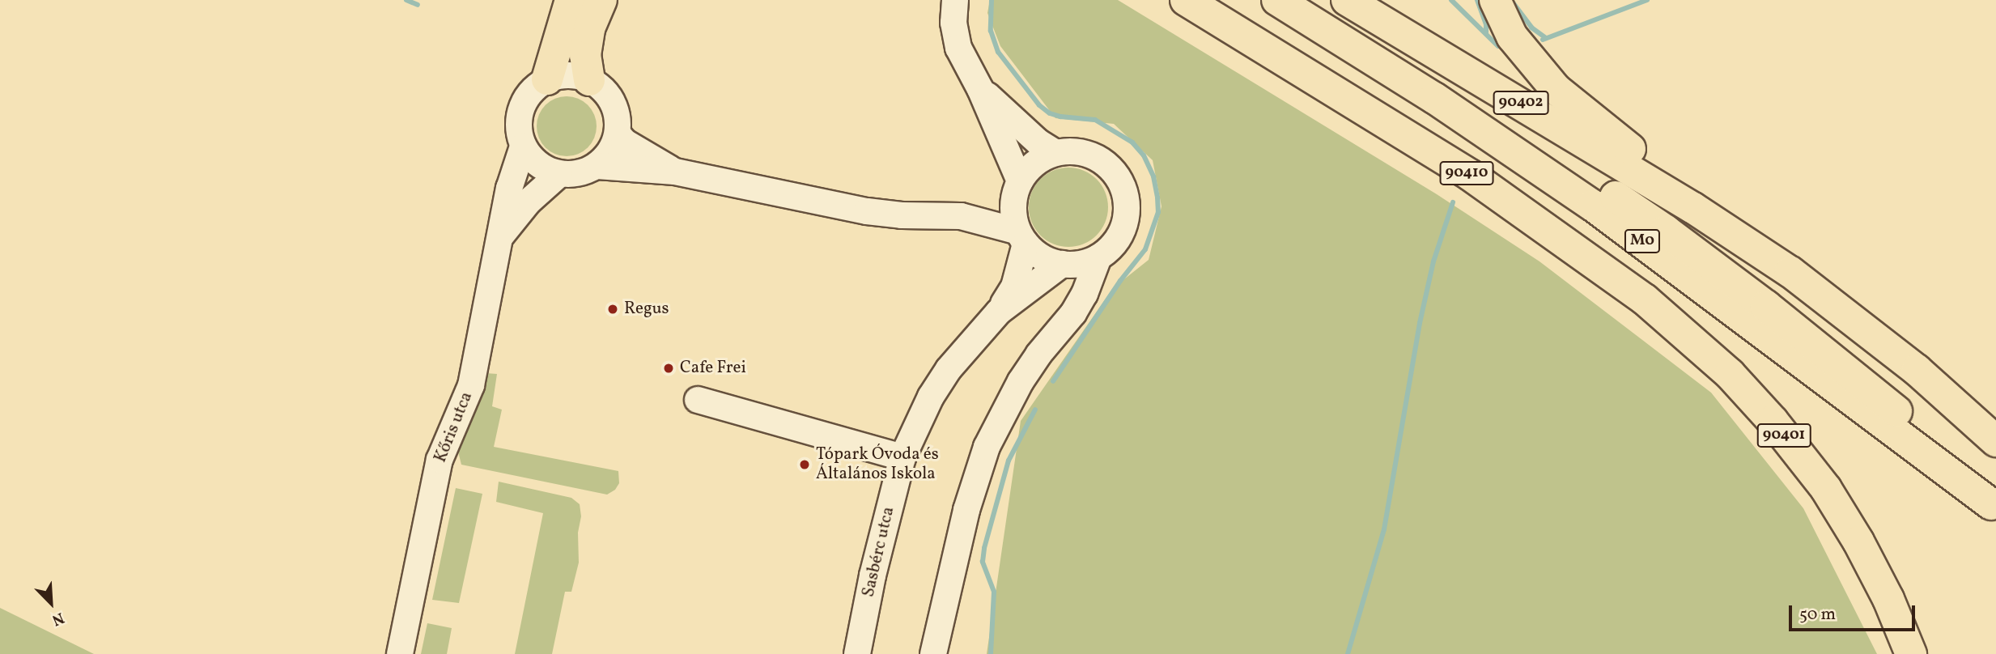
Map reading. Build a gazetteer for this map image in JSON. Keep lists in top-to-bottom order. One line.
{"streets":{"highway":["90402","90410","M0","90401"],"street":["Kőris utca","Sasbérc utca"]},"crossings":[["90410","90401"]],"places":["Regus","Cafe Frei","Tópark Óvoda és Általános Iskola"],"scale_bar":"50 m","north":"bottom right"}
